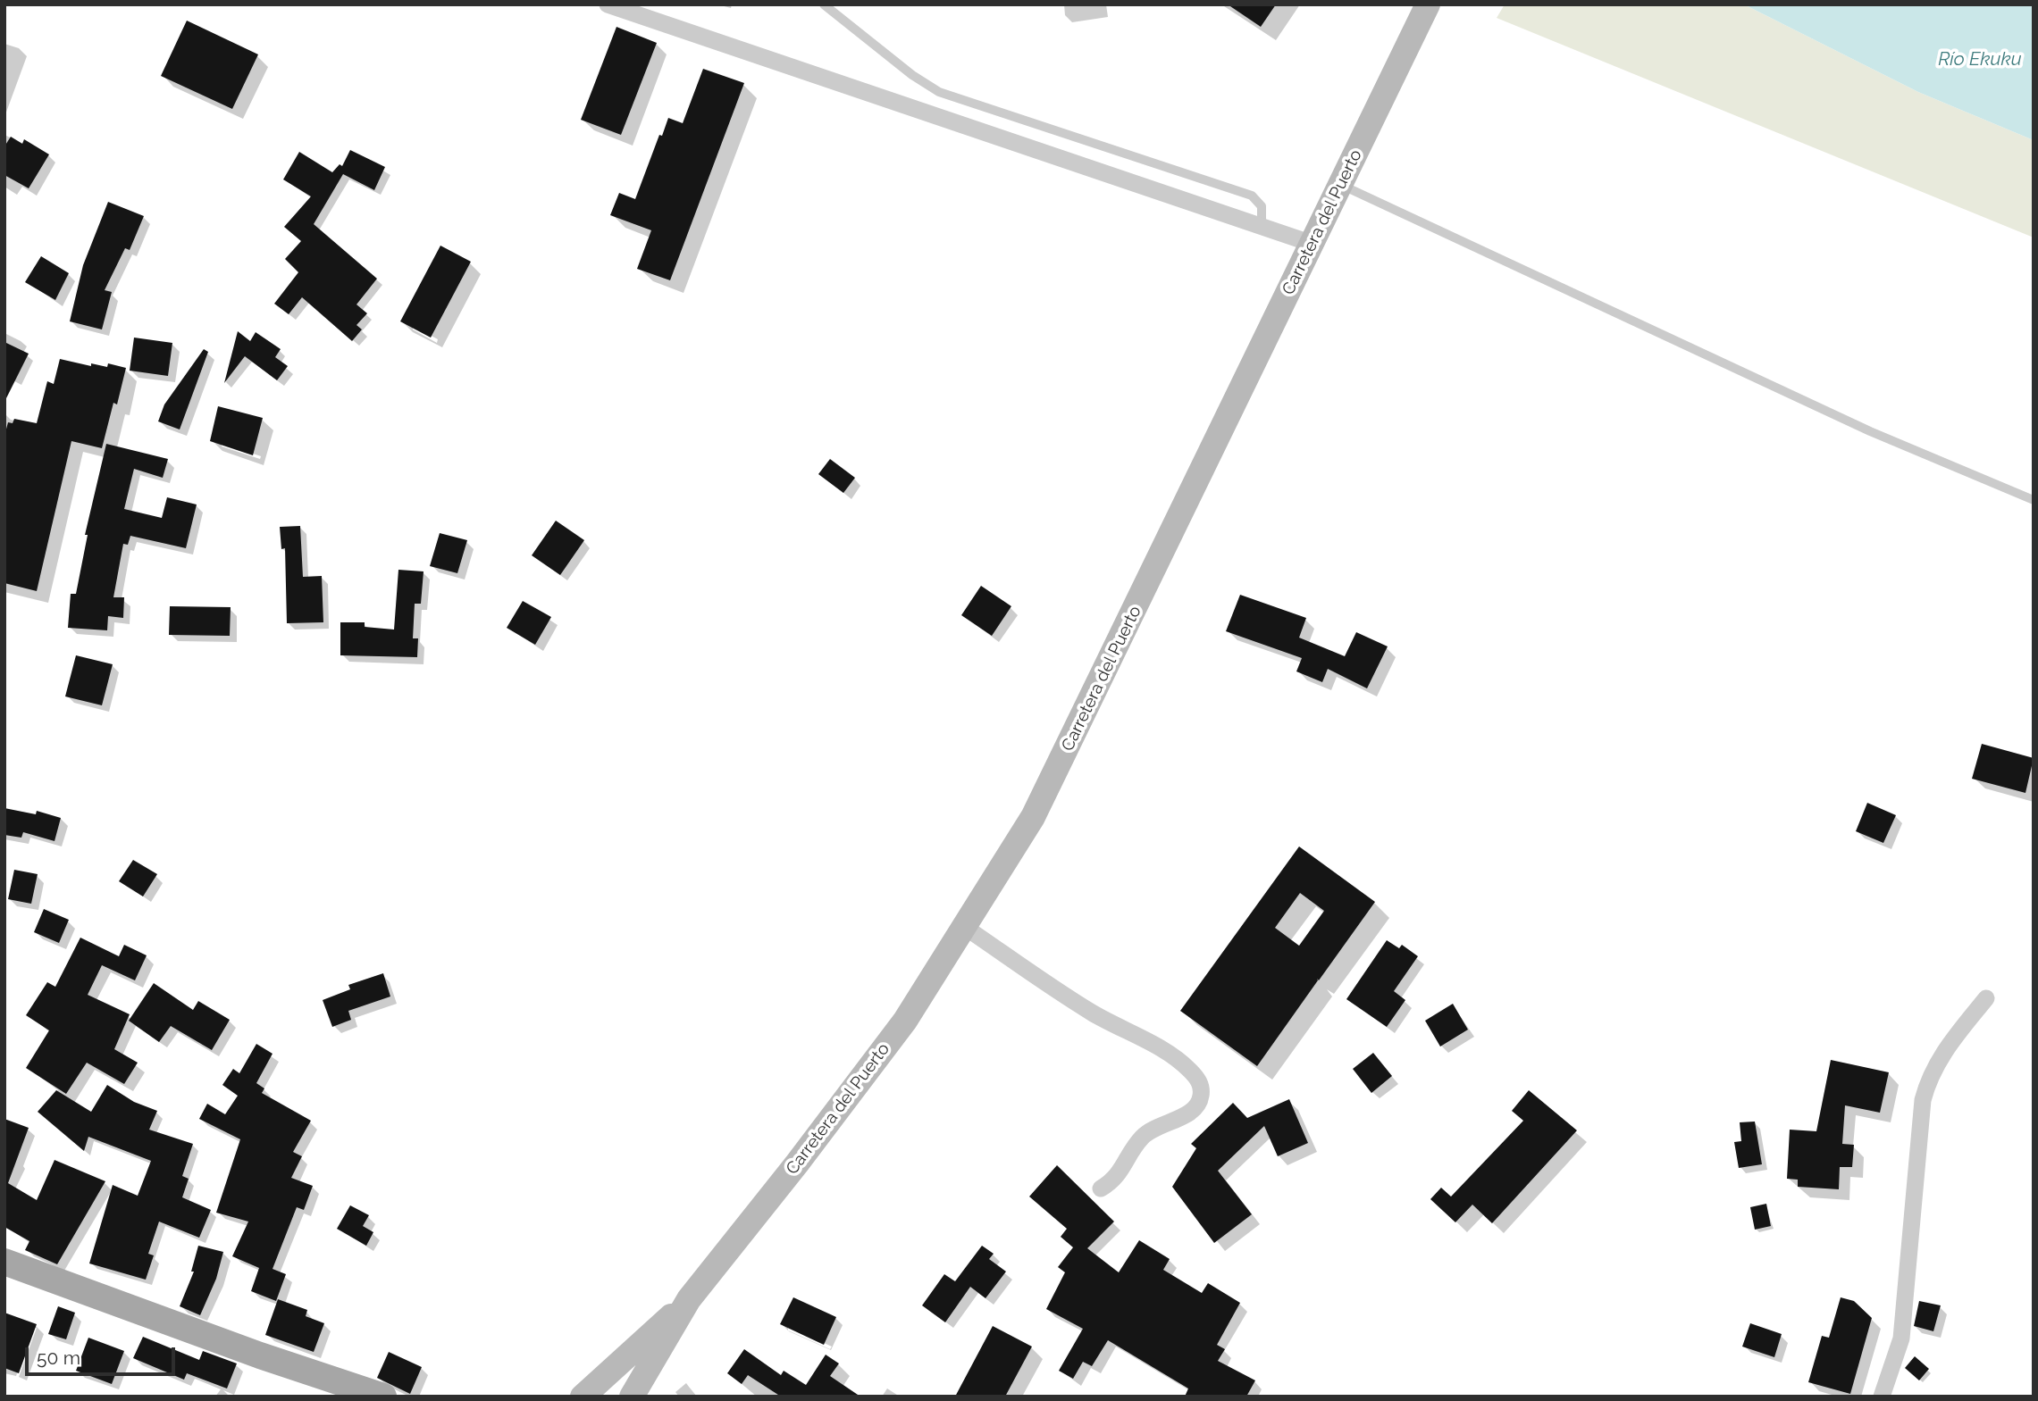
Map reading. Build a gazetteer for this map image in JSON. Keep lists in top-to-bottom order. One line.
{"streets":{"main road":["Carretera del Puerto"]},"water":["Río Ekuku"],"scale_bar":"50 m"}
